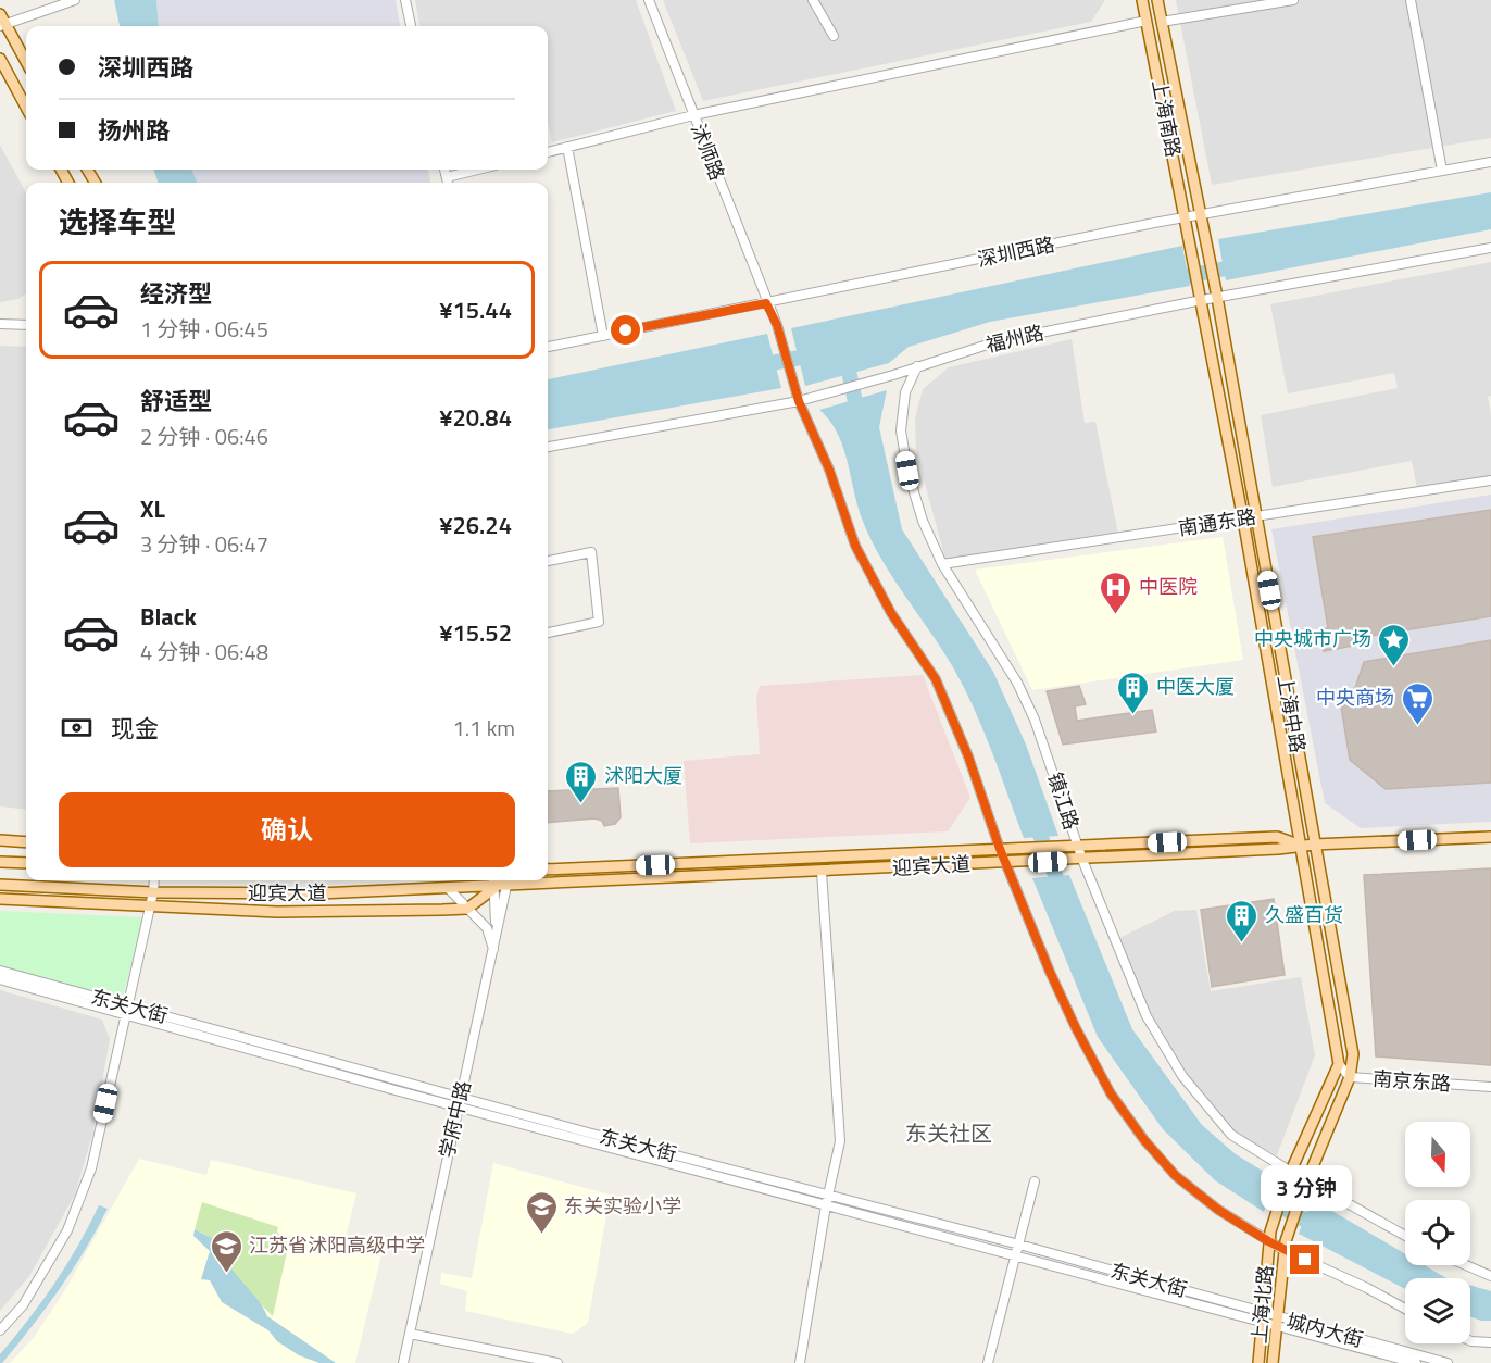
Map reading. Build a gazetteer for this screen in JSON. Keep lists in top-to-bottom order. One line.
{"streets":{"main road":["上海南路","上海中路","迎宾大道","上海北路"],"street":["沭师路","深圳西路","福州路","南通东路","镇江路","东关大街","南京东路","学府中路","城内大街"]},"crossings":[["上海南路","深圳西路"],["上海南路","上海中路"],["沭师路","深圳西路"],["沭师路","福州路"],["沭师路","迎宾大道"],["沭师路","上海北路"],["福州路","上海中路"],["福州路","镇江路"],["南通东路","上海中路"],["南通东路","镇江路"],["上海中路","迎宾大道"],["上海中路","南京东路"],["上海中路","上海北路"],["镇江路","迎宾大道"],["镇江路","上海北路"],["迎宾大道","学府中路"],["东关大街","学府中路"],["东关大街","上海北路"],["东关大街","城内大街"],["南京东路","上海北路"],["上海北路","城内大街"]],"districts":["东关社区"],"places":{"hospital":["中医院"],"place":["中央城市广场"],"building":["中医大厦","沭阳大厦","久盛百货"],"supermarket":["中央商场"],"school or university":["东关实验小学","江苏省沭阳高级中学"]},"north":"bottom","page":{"banner":["深圳西路","扬州路"],"heading":"选择车型","list":[{"name":"经济型","note":"1 分钟 · 06:45","value":"¥15.44"},{"name":"舒适型","note":"2 分钟 · 06:46","value":"¥20.84"},{"name":"XL","note":"3 分钟 · 06:47","value":"¥26.24"},{"name":"Black","note":"4 分钟 · 06:48","value":"¥15.52"}],"pay":["现金","1.1 km"],"buttons":"确认","bubble":"3 分钟"}}
